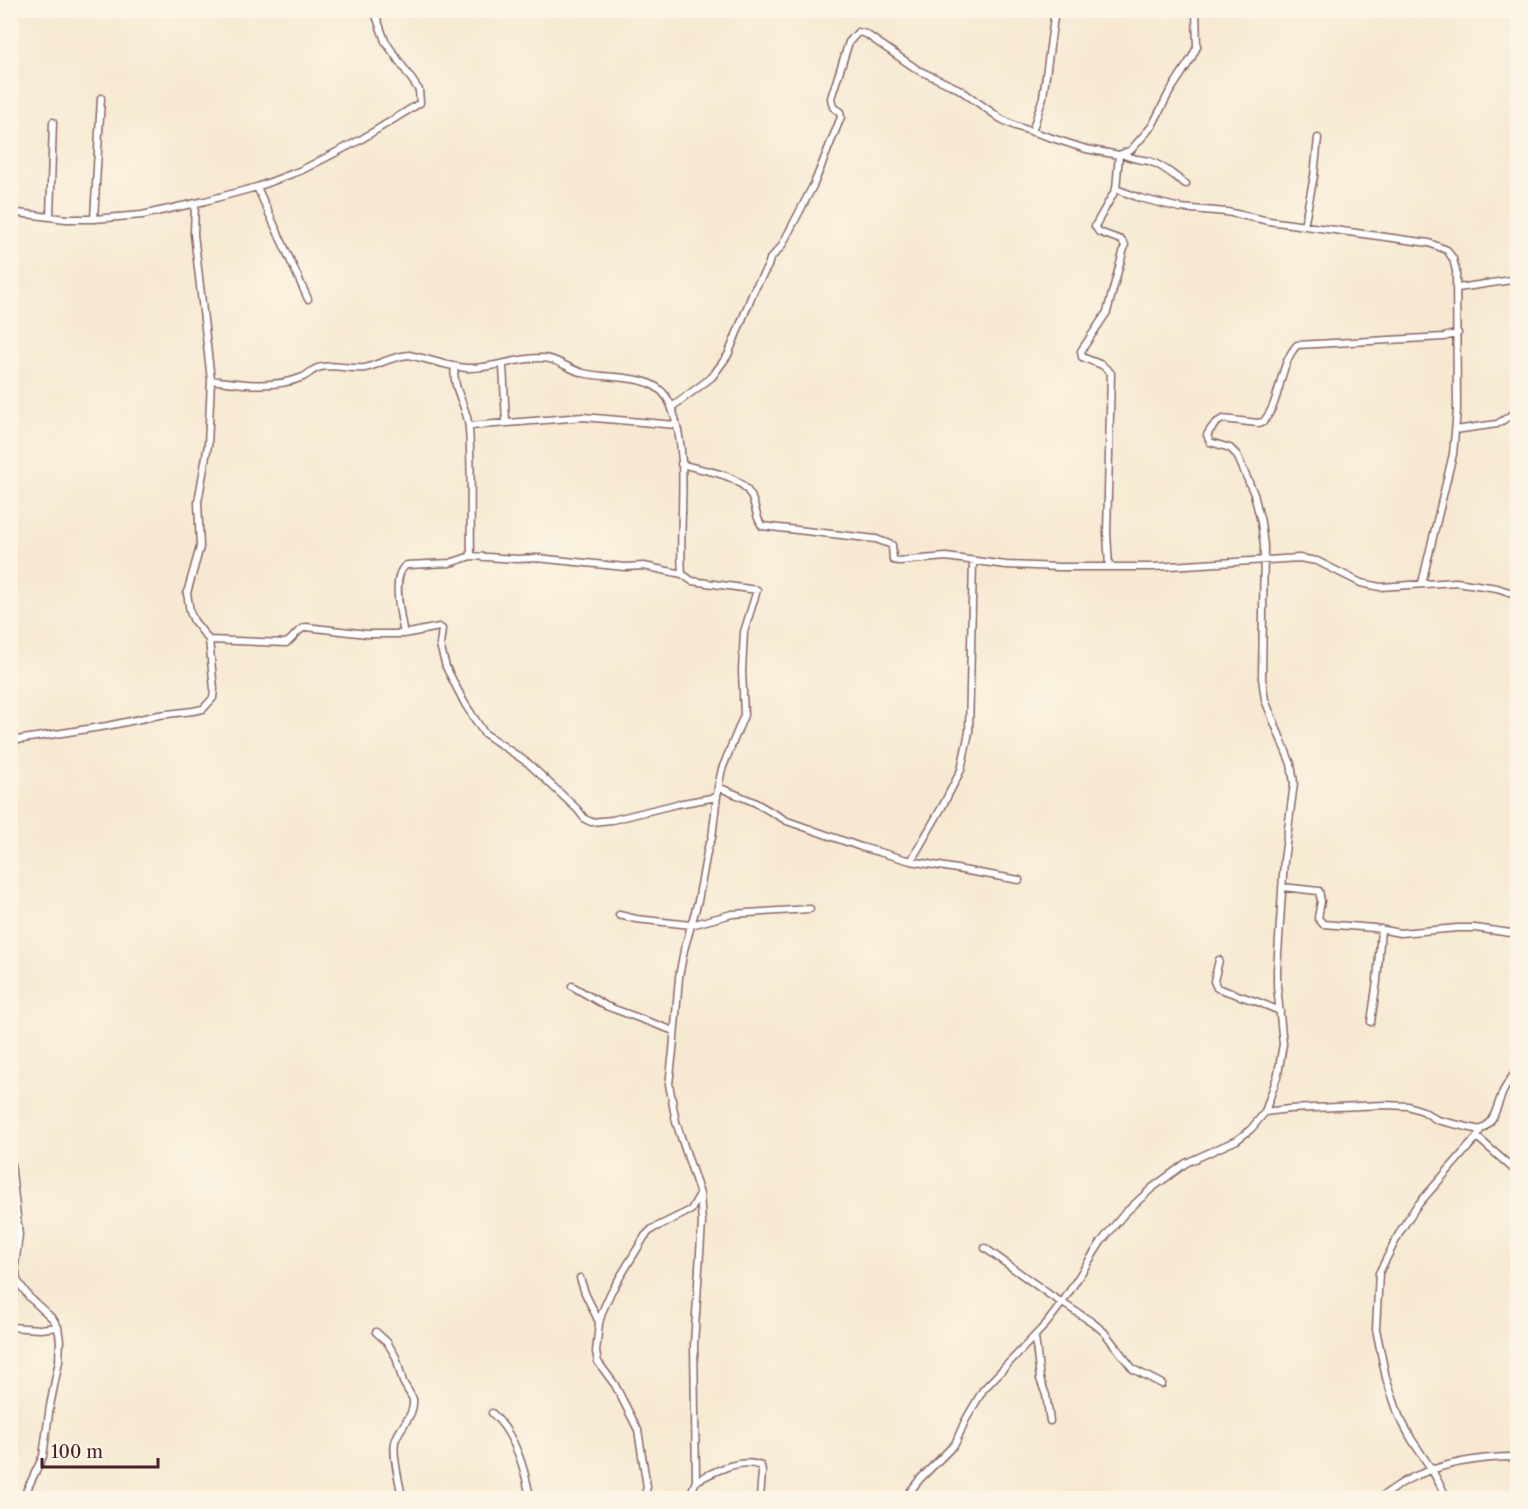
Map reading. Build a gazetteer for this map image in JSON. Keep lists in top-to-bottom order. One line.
{"scale_bar":"100 m"}
